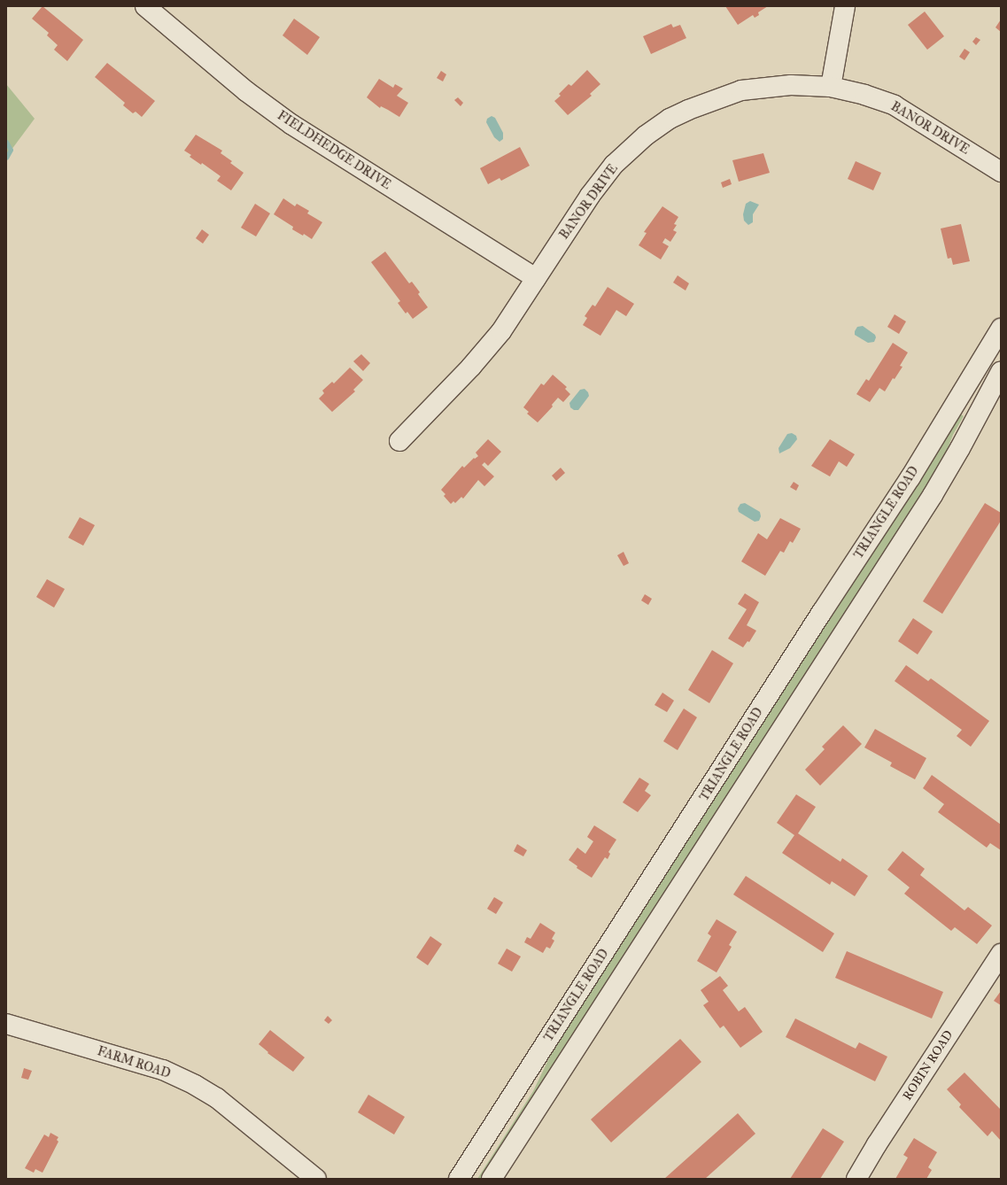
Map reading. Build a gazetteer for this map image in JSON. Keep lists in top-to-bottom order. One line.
{"streets":{"street":["BANOR DRIVE","FIELDHEDGE DRIVE","TRIANGLE ROAD","FARM ROAD","ROBIN ROAD"]},"crossings":[["BANOR DRIVE","FIELDHEDGE DRIVE"]]}
